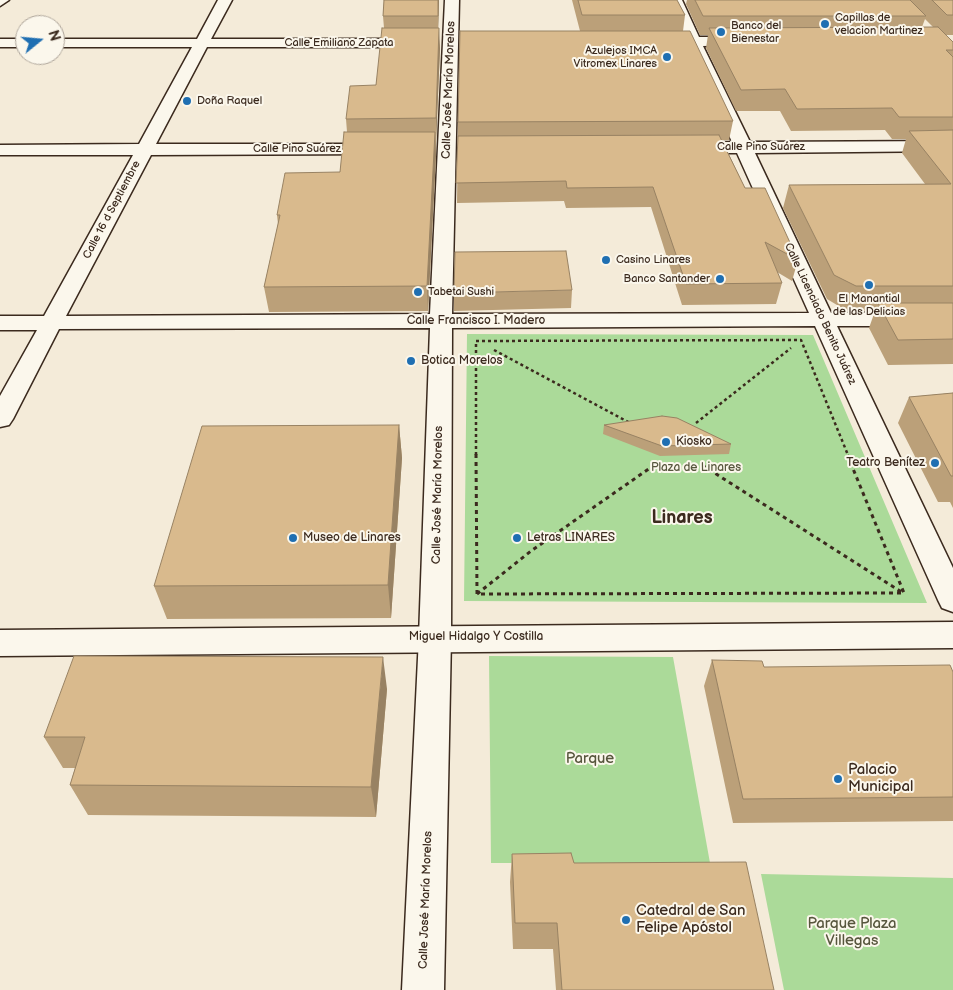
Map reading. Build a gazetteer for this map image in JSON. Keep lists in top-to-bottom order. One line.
{"streets":{"street":["Calle Emiliano Zapata","Calle José María Morelos","Calle Pino Suárez","Calle 16 d Septiembre","Calle Licenciado Benito Juárez","Calle Francisco I. Madero","Miguel Hidalgo Y Costilla"]},"crossings":[["Calle Emiliano Zapata","Calle José María Morelos"],["Calle Emiliano Zapata","Calle 16 d Septiembre"],["Calle José María Morelos","Calle Francisco I. Madero"],["Calle José María Morelos","Miguel Hidalgo Y Costilla"],["Calle Pino Suárez","Calle 16 d Septiembre"],["Calle Pino Suárez","Calle Licenciado Benito Juárez"],["Calle 16 d Septiembre","Calle Francisco I. Madero"],["Calle Licenciado Benito Juárez","Calle Francisco I. Madero"]],"districts":["Linares"],"parks":["Plaza de Linares","Parque","Parque Plaza Villegas"],"places":["Capillas de velacion Martinez","Banco del Bienestar","Azulejos IMCA Vitromex Linares","Doña Raquel","Casino Linares","Banco Santander","El Manantial de las Delicias","Tabetai Sushi","Botica Morelos","Kiosko","Teatro Benítez","Museo de Linares","Letras LINARES","Palacio Municipal","Catedral de San Felipe Apóstol"],"north":"right"}
